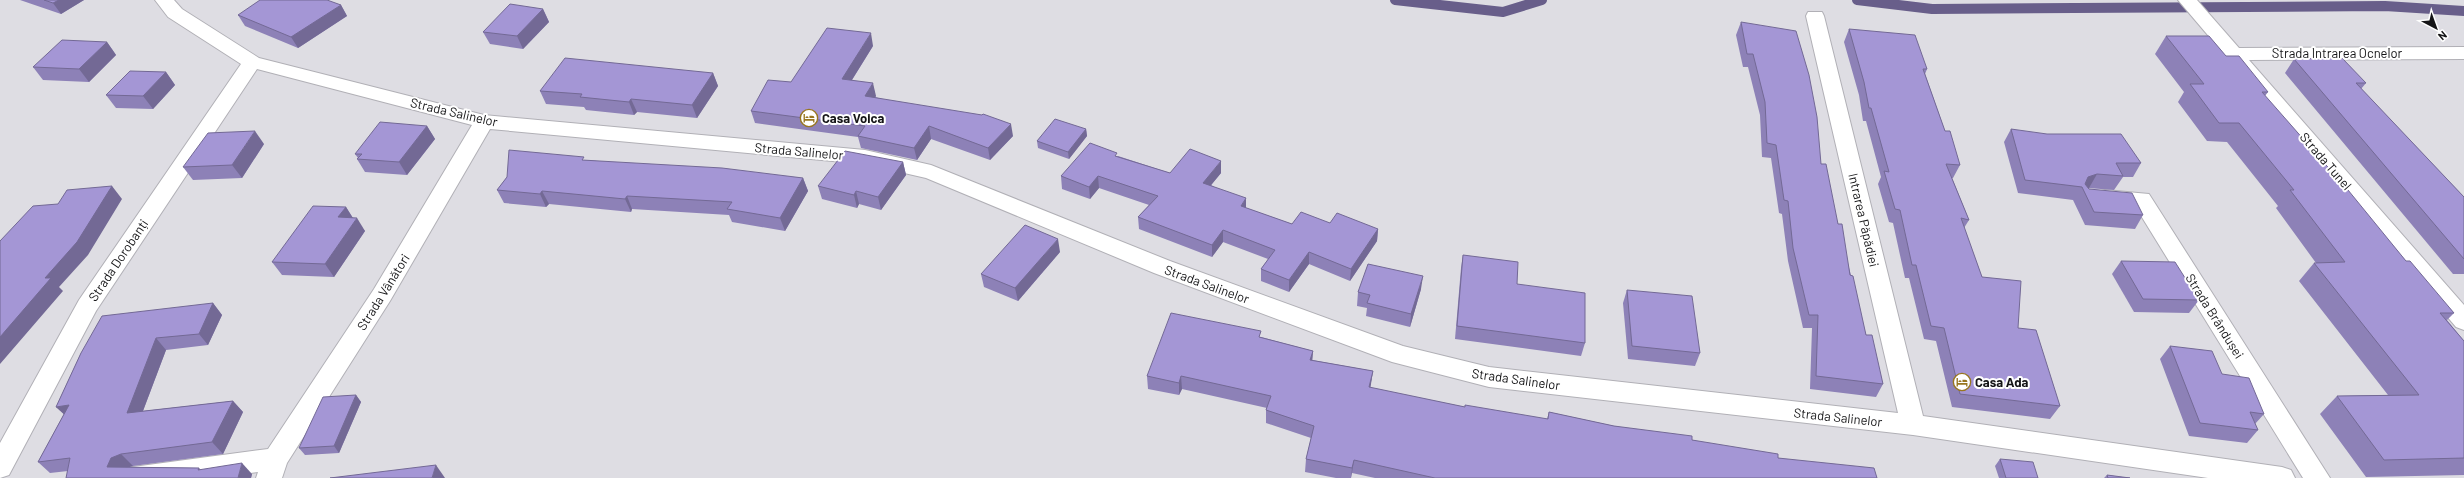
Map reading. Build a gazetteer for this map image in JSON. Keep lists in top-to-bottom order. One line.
{"streets":{"street":["Strada Intrarea Ocnelor","Strada Salinelor","Strada Tunel","Intrarea Păpădiei","Strada Dorobanți","Strada Vânători","Strada Brândușei"]},"crossings":[["Strada Intrarea Ocnelor","Strada Tunel"],["Strada Salinelor","Intrarea Păpădiei"],["Strada Salinelor","Strada Dorobanți"],["Strada Salinelor","Strada Vânători"]],"places":{"hotel":["Casa Voica","Casa Ada"]},"north":"bottom right"}
